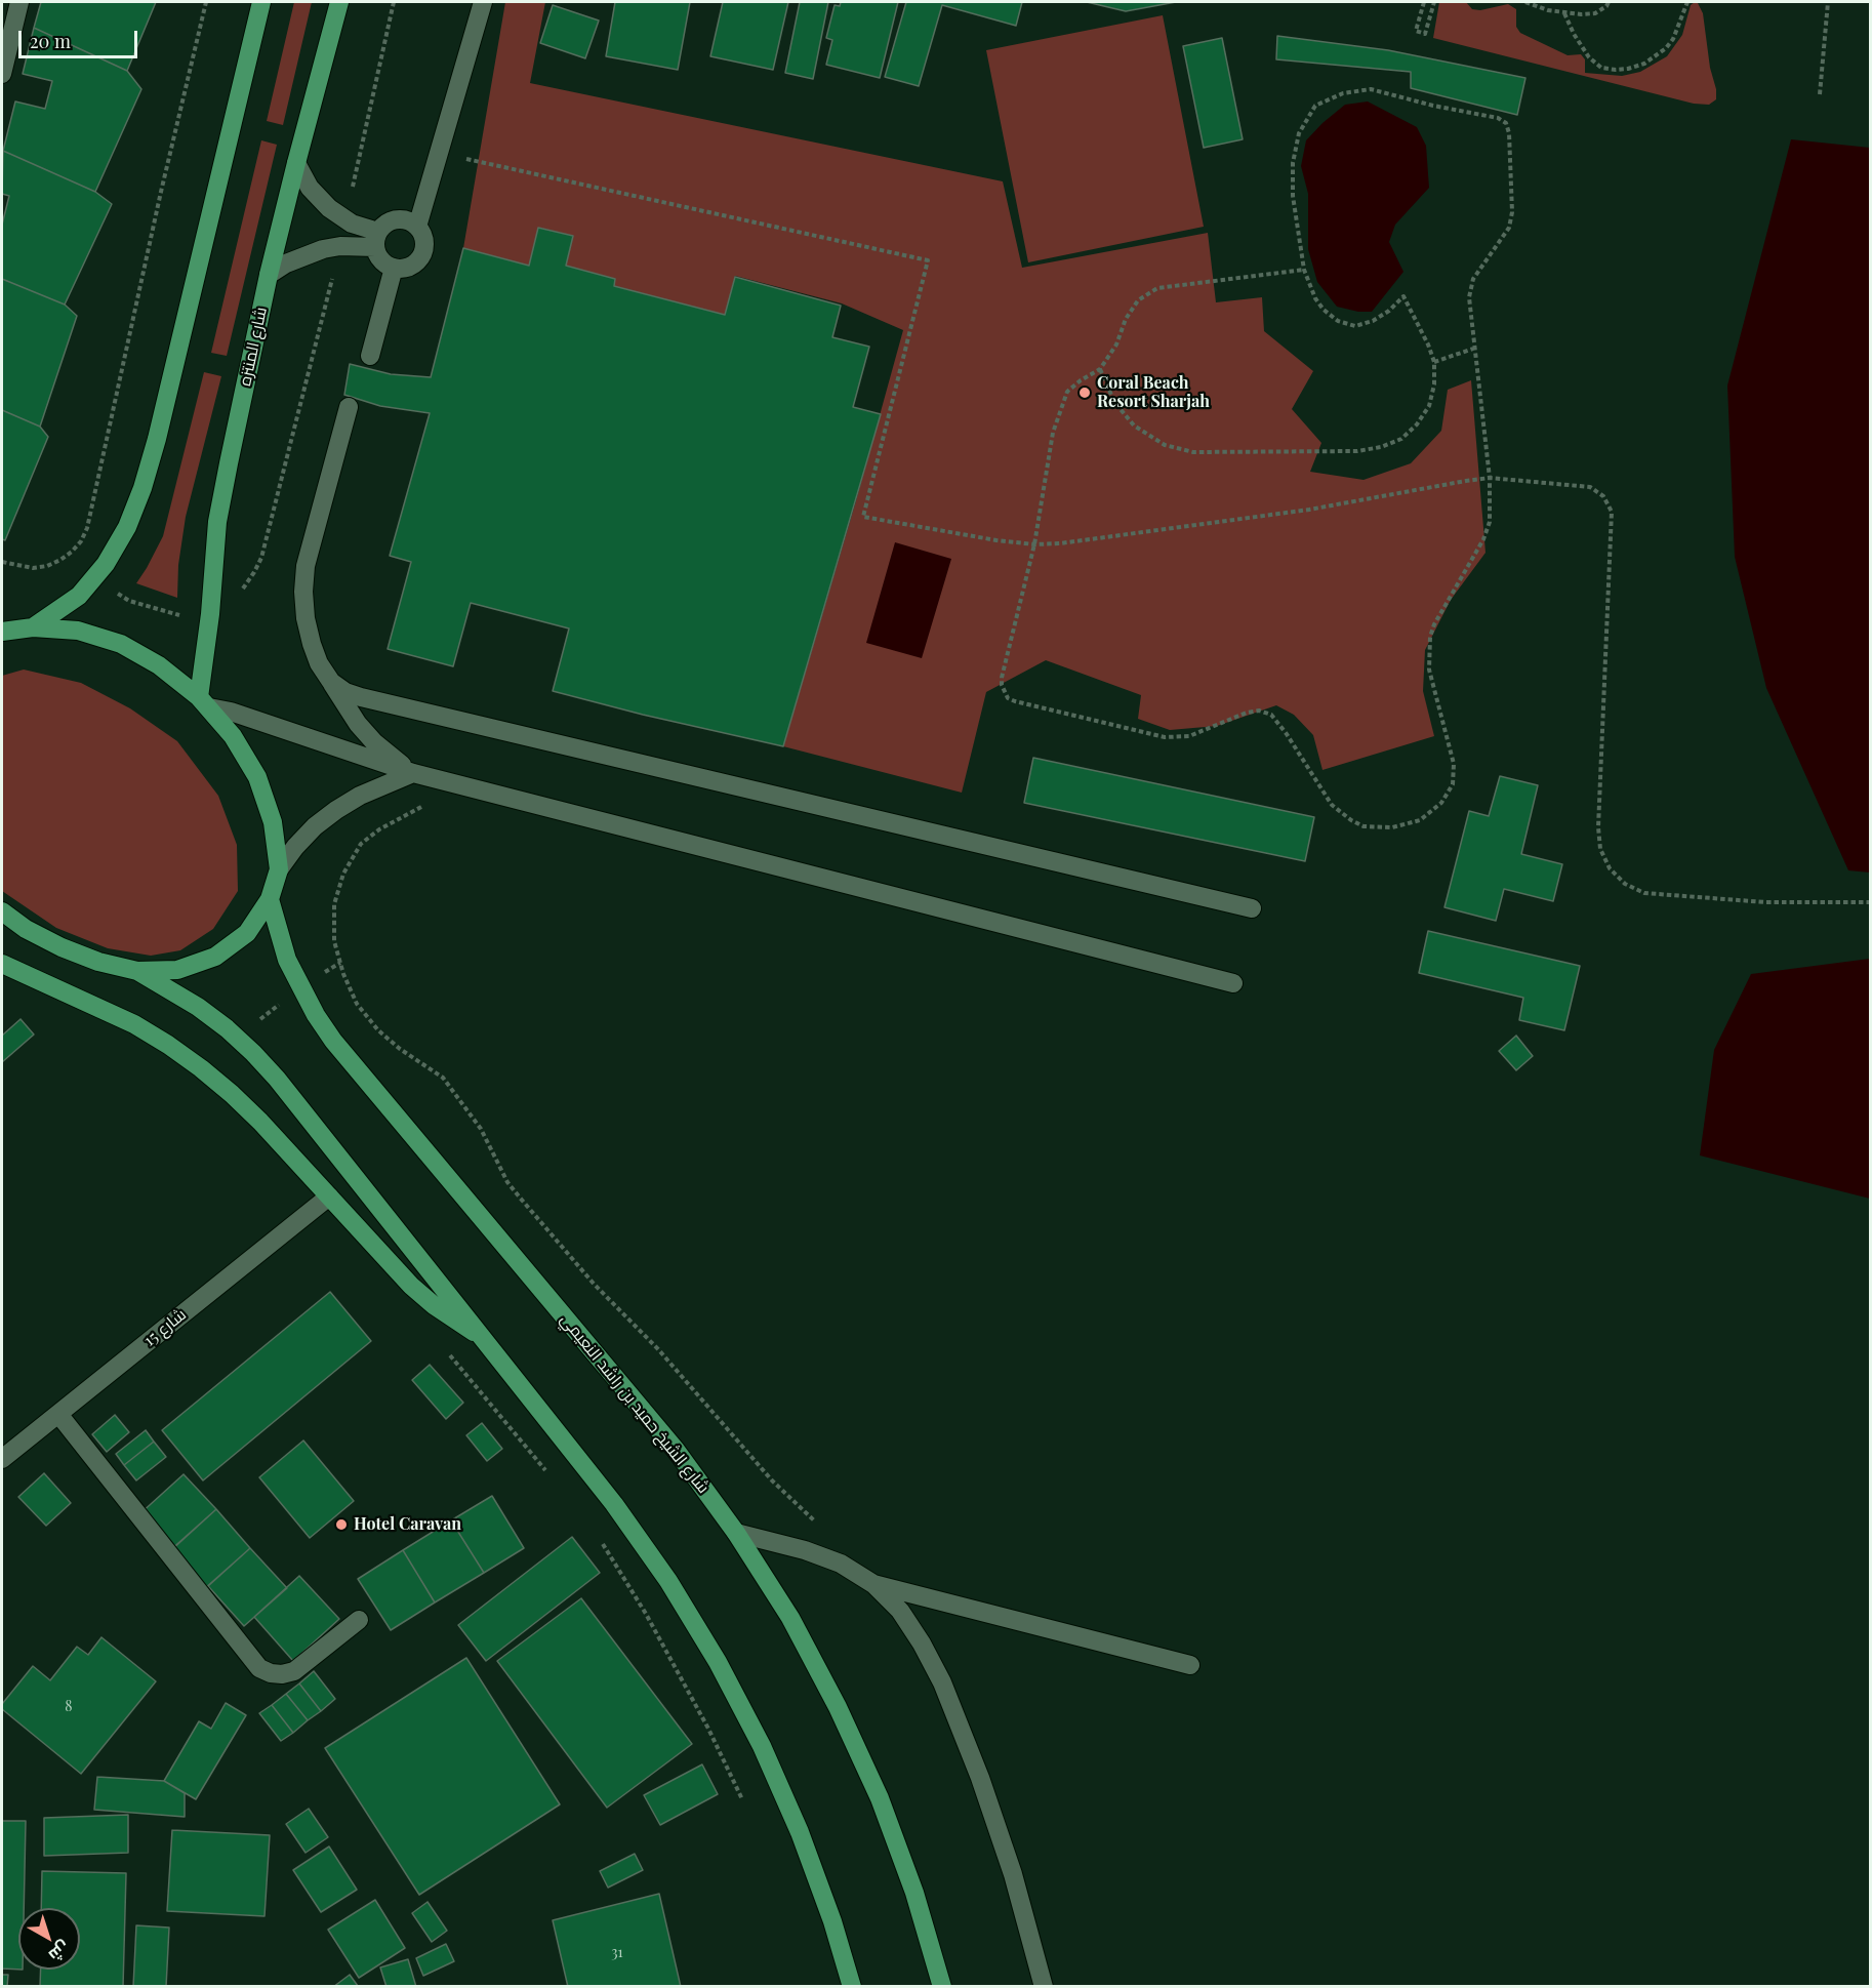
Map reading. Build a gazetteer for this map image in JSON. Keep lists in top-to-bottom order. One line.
{"streets":{"main road":["شارع المنتزه","شارع الشيخ حميد بن راشد النعيمي"],"street":["شارع 15"]},"places":["Coral Beach Resort Sharjah","Hotel Caravan"],"house_numbers":["8","31"],"scale_bar":"20 m","north":"bottom right"}
